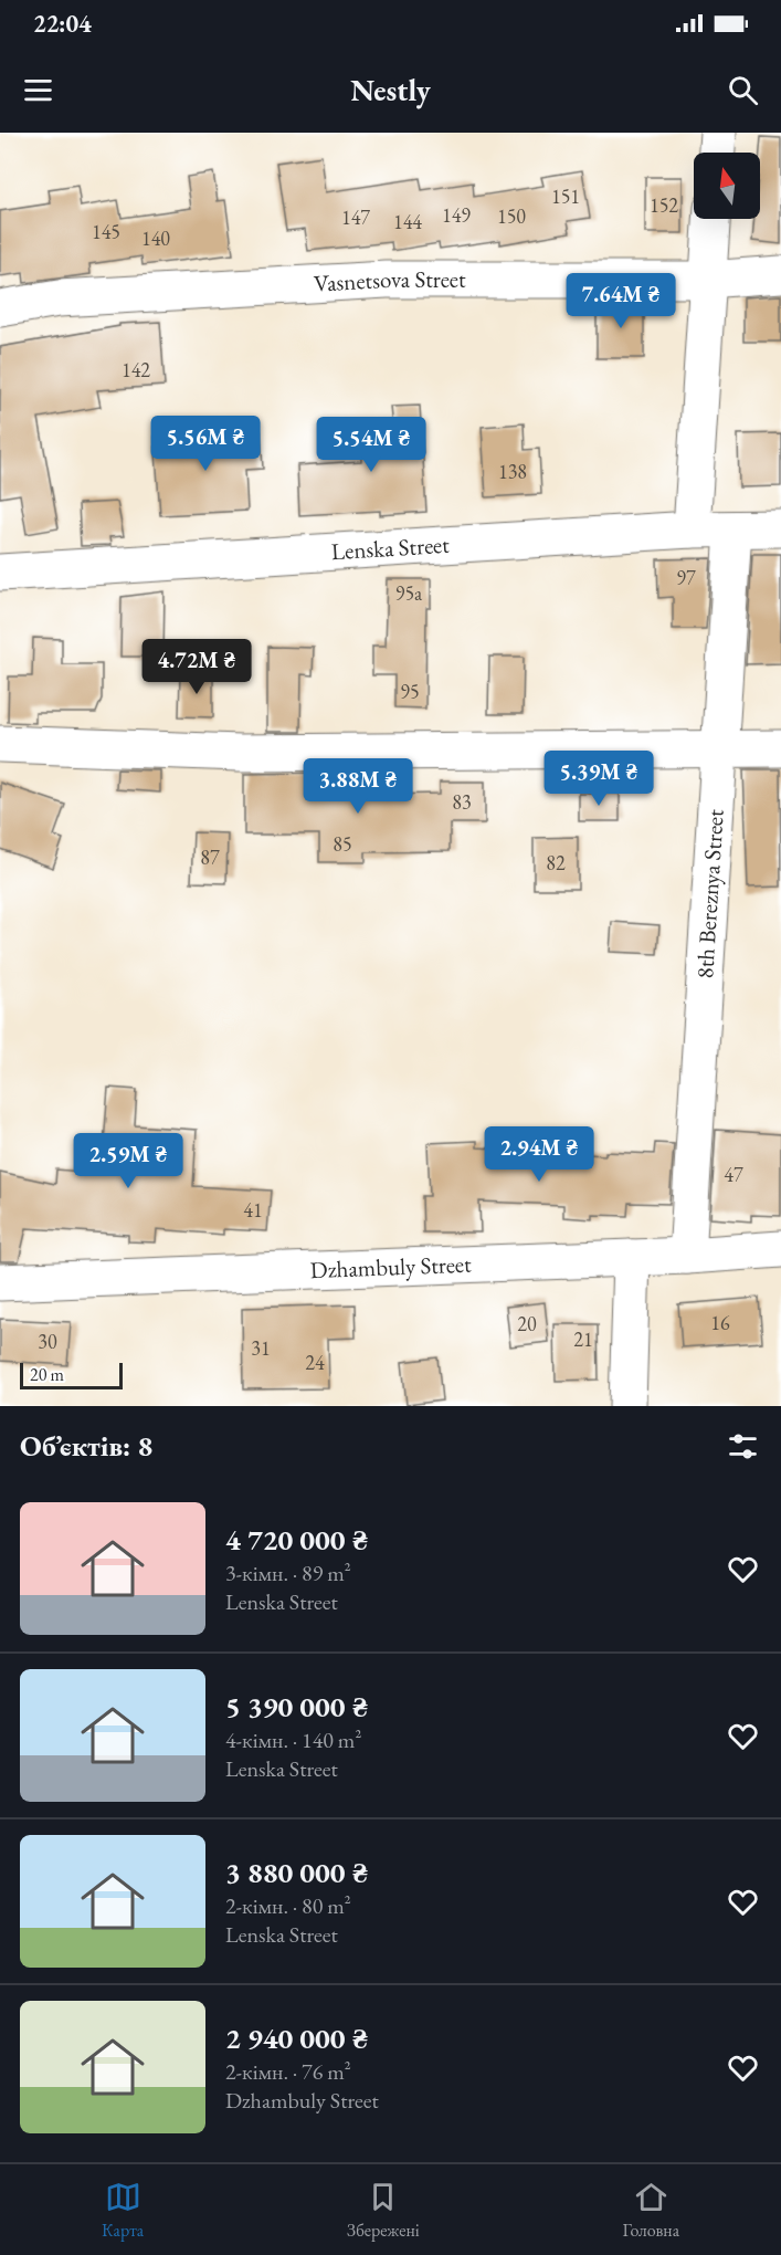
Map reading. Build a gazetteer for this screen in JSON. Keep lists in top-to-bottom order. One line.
{"streets":{"street":["Vasnetsova Street","Lenska Street","8th Bereznya Street","Dzhambuly Street"]},"crossings":[["Lenska Street","8th Bereznya Street"],["8th Bereznya Street","Dzhambuly Street"]],"house_numbers":["151","152","149","150","147","144","145","140","142","138","97","95а","95","83","85","87","82","47","41","16","20","21","30","31","24"],"scale_bar":"20 m","north":"top","page":{"status":"22:04","header":"Nestly","price":["7.64M ₴","5.56M ₴","5.54M ₴","4.72M ₴","5.39M ₴","3.88M ₴","2.94M ₴","2.59M ₴"],"scale":"20 m","heading":"Об’єктів: 8","list":[{"name":"4 720 000 ₴","note":"3-кімн. · 89 m² · Lenska Street"},{"name":"5 390 000 ₴","note":"4-кімн. · 140 m² · Lenska Street"},{"name":"3 880 000 ₴","note":"2-кімн. · 80 m² · Lenska Street"},{"name":"2 940 000 ₴","note":"2-кімн. · 76 m² · Dzhambuly Street"}],"tabs":["Карта","Збережені","Головна"]}}
